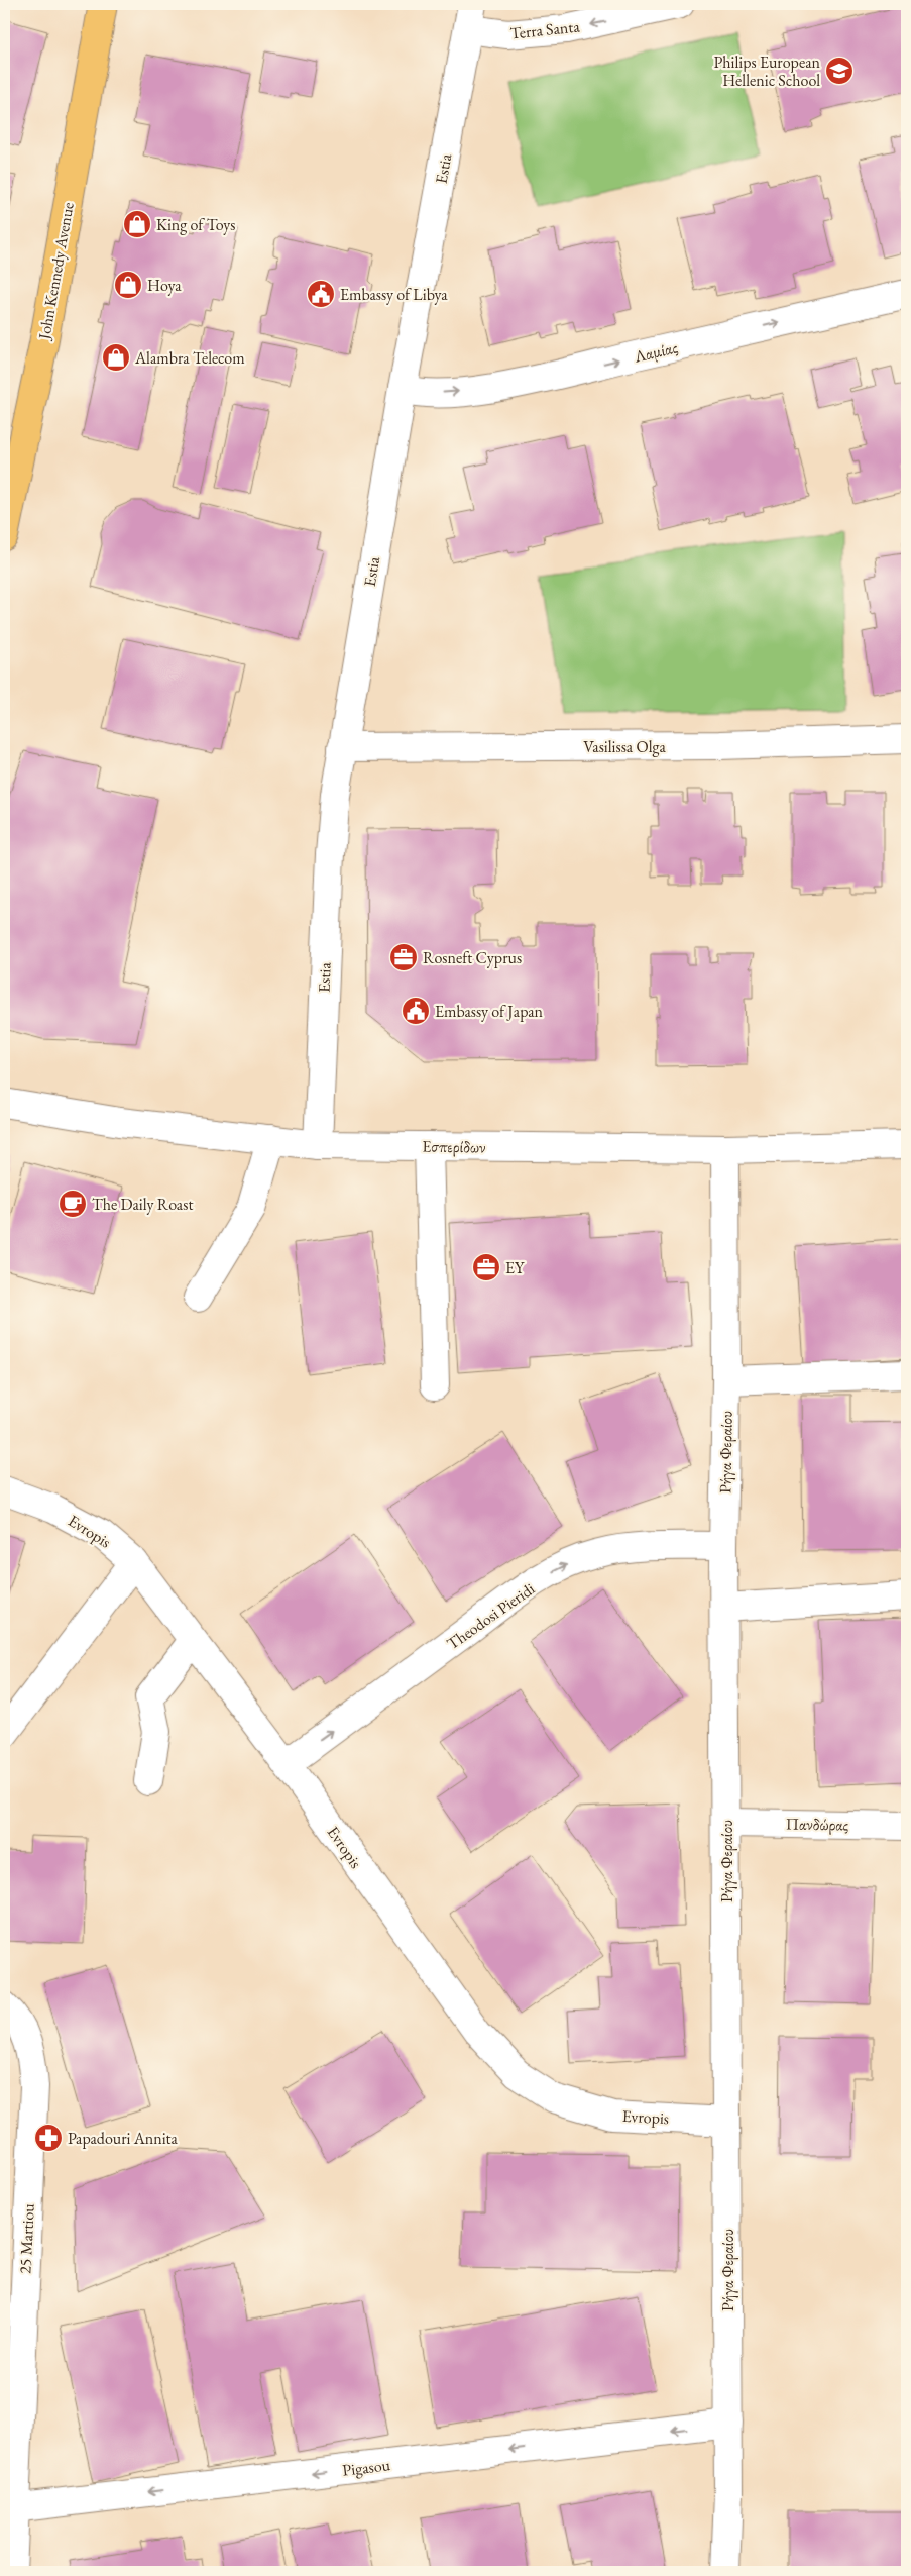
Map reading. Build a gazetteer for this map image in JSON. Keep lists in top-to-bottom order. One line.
{"streets":{"main road":["John Kennedy Avenue"],"street":["Terra Santa","Estia","Λαμίας","Vasilissa Olga","Εσπερίδων","Ρήγα Φεραίου","Evropis","Theodosi Pieridi","Πανδώρας","25 Martiou","Pigasou"]},"crossings":[["Terra Santa","Estia"],["Estia","Λαμίας"],["Estia","Vasilissa Olga"],["Estia","Εσπερίδων"],["Εσπερίδων","Ρήγα Φεραίου"],["Ρήγα Φεραίου","Evropis"],["Ρήγα Φεραίου","Theodosi Pieridi"],["Ρήγα Φεραίου","Πανδώρας"],["Ρήγα Φεραίου","Pigasou"],["Evropis","Theodosi Pieridi"],["25 Martiou","Pigasou"]],"one_way":["Terra Santa","Λαμίας","Theodosi Pieridi","Pigasou"],"places":{"school or university":["Philips European Hellenic School"],"shop":["King of Toys","Hoya","Alambra Telecom"],"public building":["Embassy of Libya","Embassy of Japan"],"office":["Rosneft Cyprus","EY"],"cafe":["The Daily Roast"],"pharmacy":["Papadouri Annita"]}}
